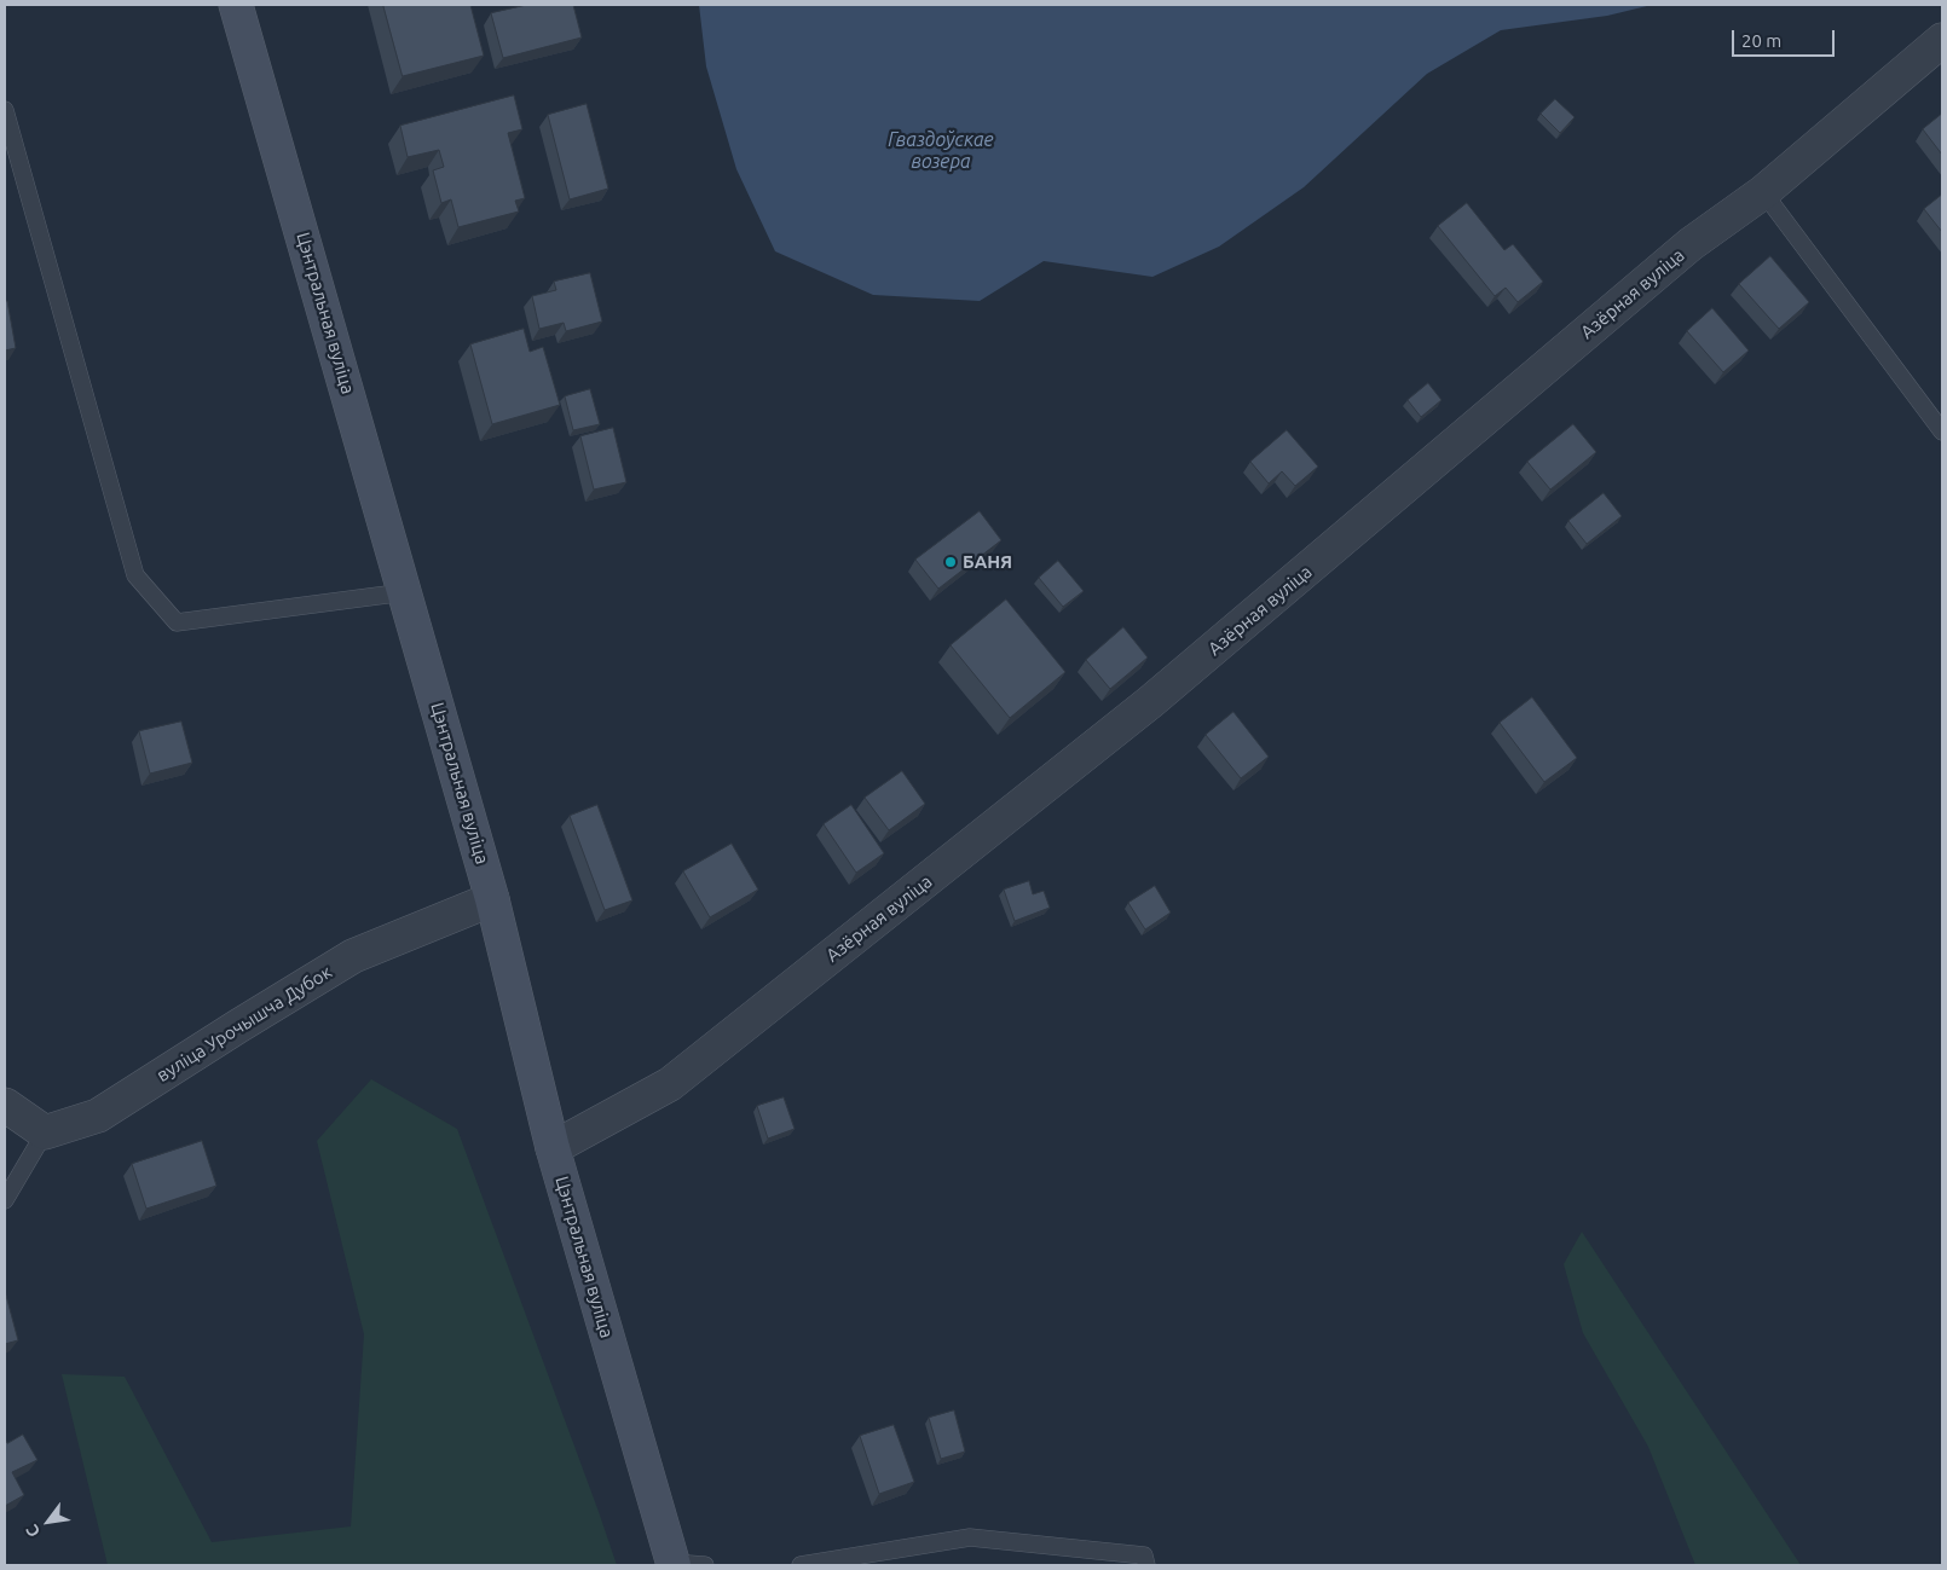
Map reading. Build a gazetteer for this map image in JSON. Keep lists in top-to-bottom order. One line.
{"streets":{"street":["Азёрная вуліца","Цэнтральная вуліца","вуліца Урочышча Дубок"]},"crossings":[["Азёрная вуліца","Цэнтральная вуліца"],["Цэнтральная вуліца","вуліца Урочышча Дубок"]],"water":["Гваздоўскае возера"],"places":["БАНЯ"],"scale_bar":"20 m","north":"bottom left"}
